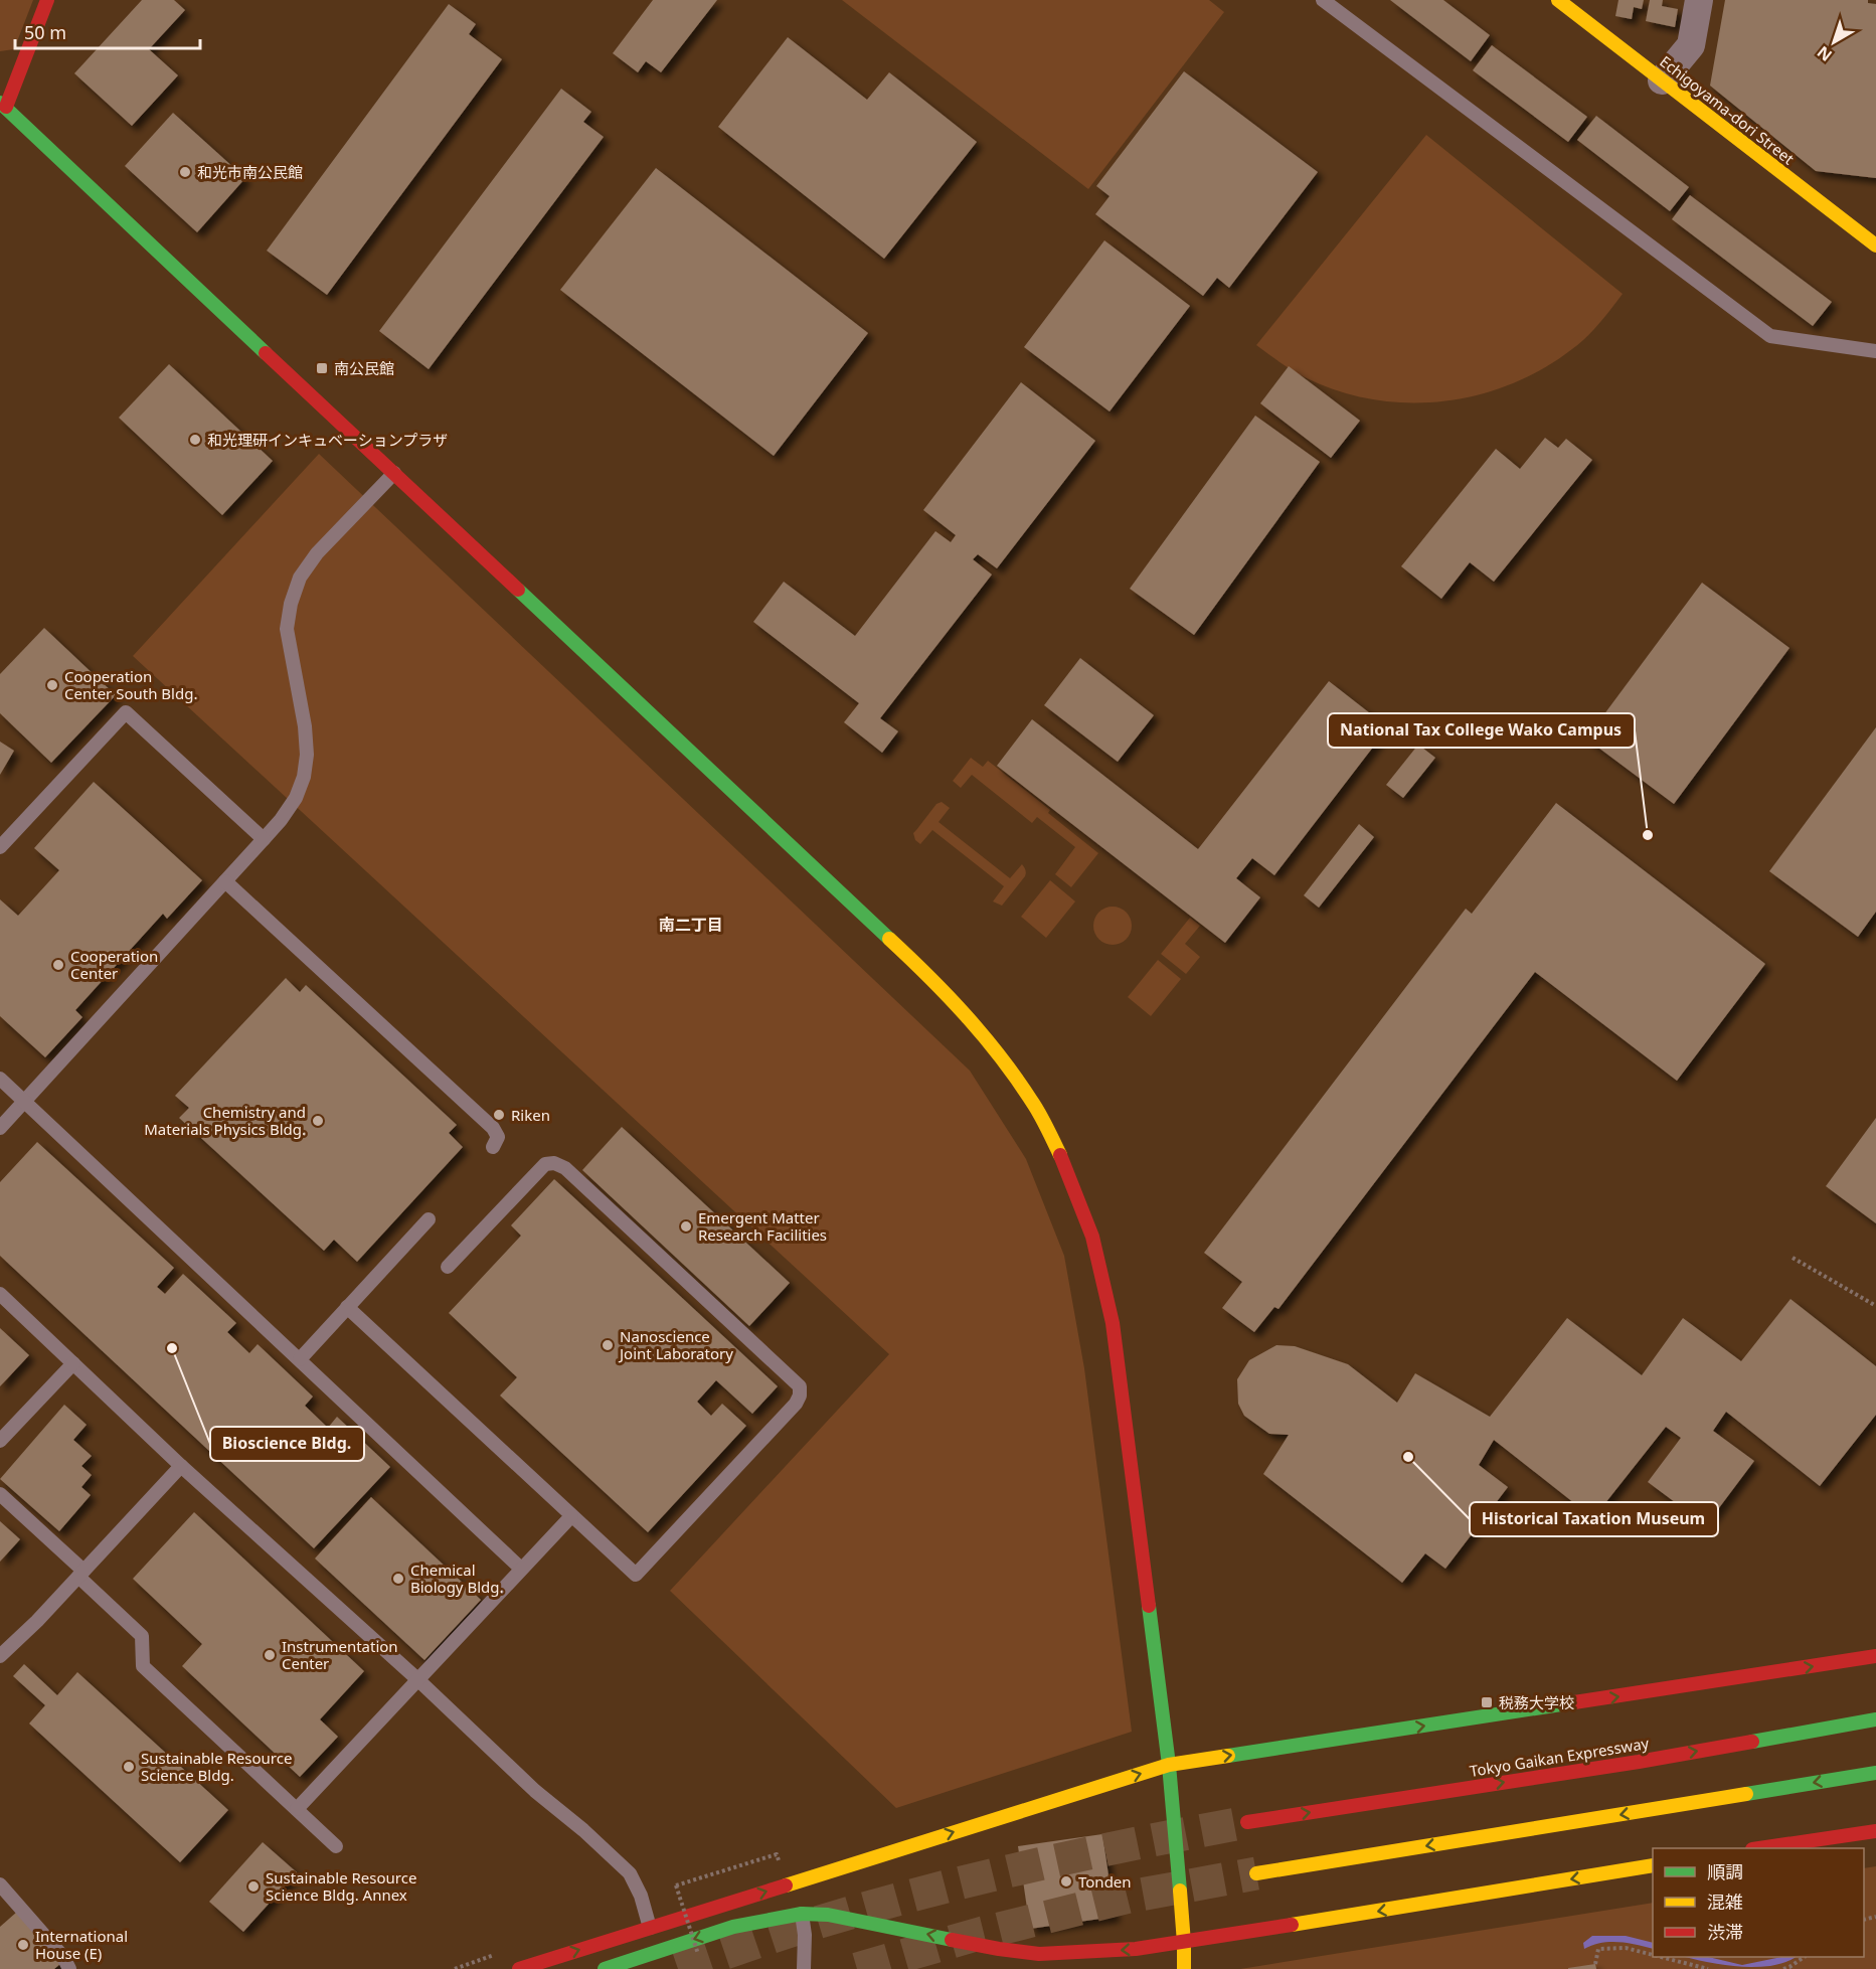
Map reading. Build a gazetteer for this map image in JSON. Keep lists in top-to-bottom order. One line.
{"streets":{"main road":["Echigoyama-dori Street","Tokyo Gaikan Expressway"]},"districts":["南二丁目"],"places":{"other":["和光市南公民館","和光理研インキュベーションプラザ","Cooperation Center South Bldg.","National Tax College Wako Campus","Cooperation Center","Riken","Chemistry and Materials Physics Bldg.","Emergent Matter Research Facilities","Nanoscience Joint Laboratory","Bioscience Bldg.","Historical Taxation Museum","Chemical Biology Bldg.","Instrumentation Center","Sustainable Resource Science Bldg.","Tonden","Sustainable Resource Science Bldg. Annex","International House (E)"],"transit":["南公民館","税務大学校"]},"legend":["順調","混雑","渋滞"],"scale_bar":"50 m","north":"bottom left"}
